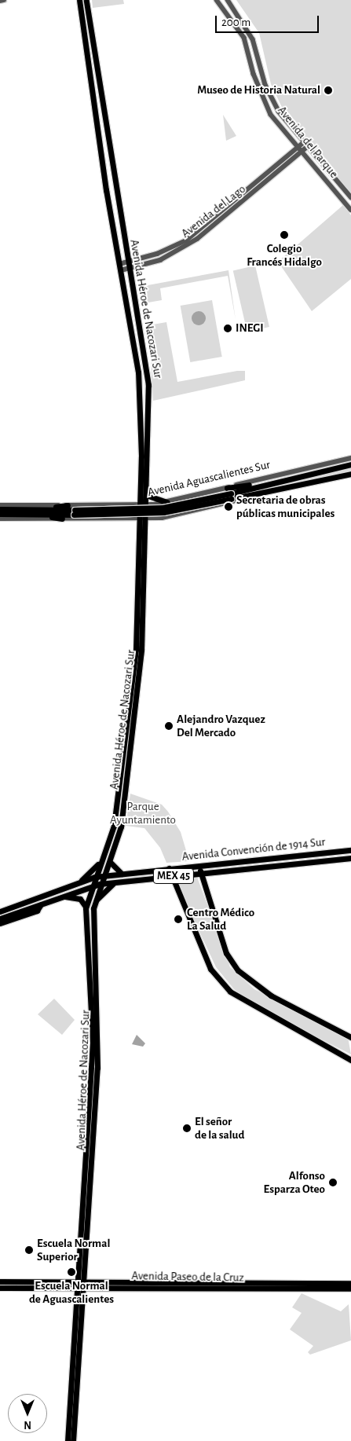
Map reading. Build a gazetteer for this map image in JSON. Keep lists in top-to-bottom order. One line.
{"streets":{"main road":["Avenida Héroe de Nacozari Sur","Avenida Aguascalientes Sur","Avenida Convención de 1914 Sur","MEX 45","Avenida Paseo de la Cruz"],"street":["Avenida del Parque","Avenida del Lago"]},"crossings":[["Avenida del Parque","Avenida del Lago"],["Avenida del Lago","Avenida Héroe de Nacozari Sur"],["Avenida Héroe de Nacozari Sur","Avenida Aguascalientes Sur"],["Avenida Héroe de Nacozari Sur","Avenida Convención de 1914 Sur"],["Avenida Héroe de Nacozari Sur","Avenida Paseo de la Cruz"]],"parks":["Parque Ayuntamiento"],"places":["Museo de Historia Natural","Colegio Francés Hidalgo","INEGI","Secretaria de obras públicas municipales","Alejandro Vazquez Del Mercado","Centro Médico La Salud","El señor de la salud","Alfonso Esparza Oteo","Escuela Normal Superior","Escuela Normal de Aguascalientes"],"scale_bar":"200 m","north":"bottom"}
